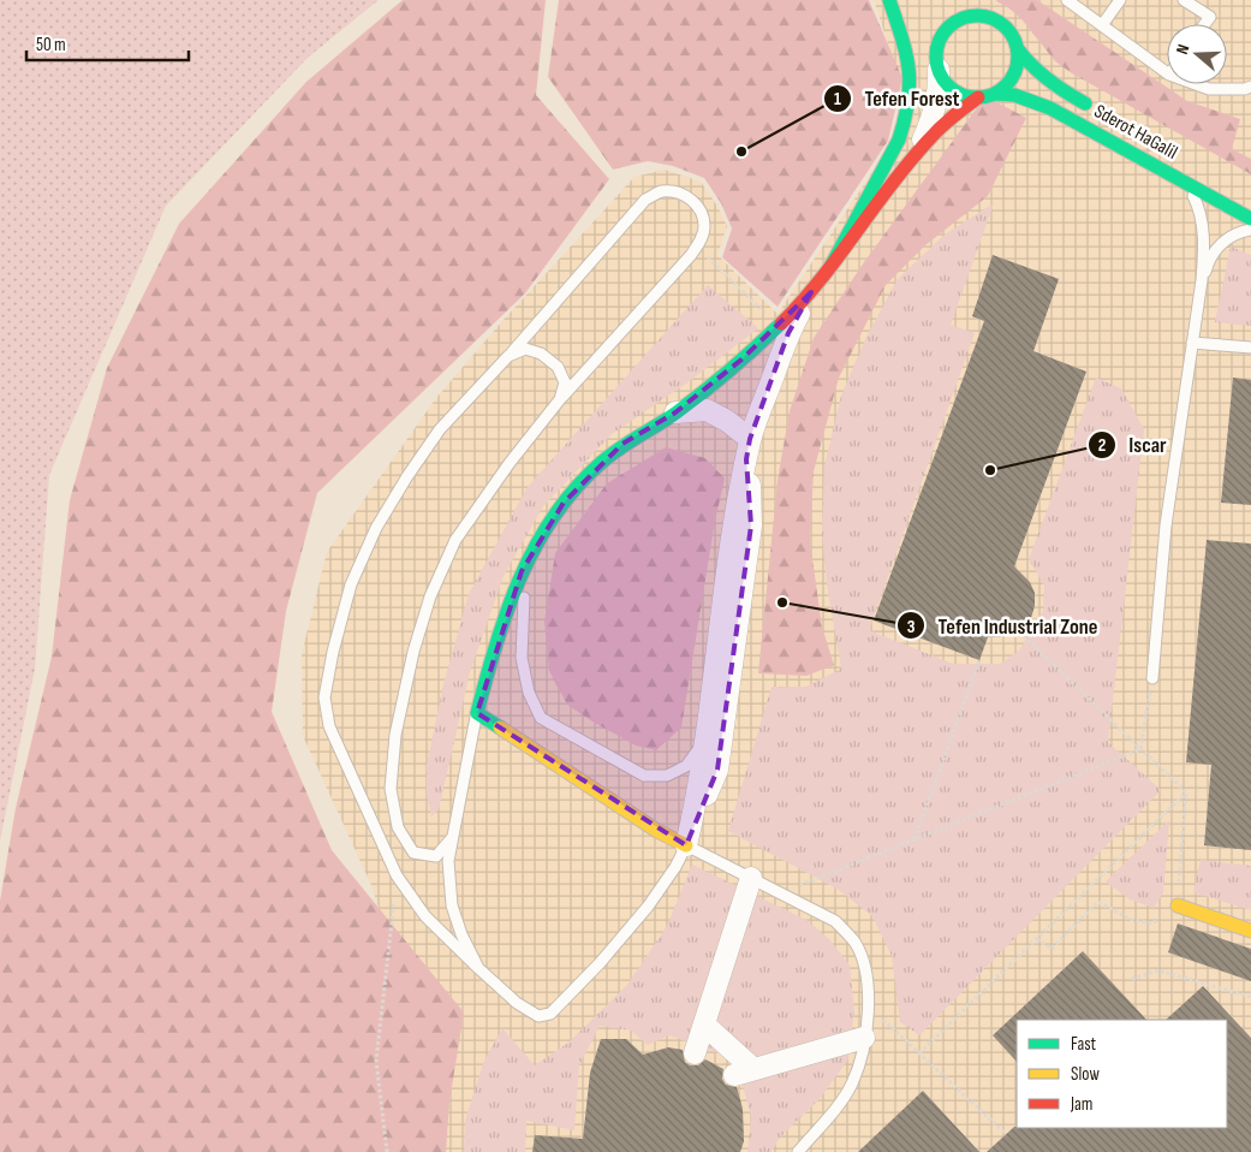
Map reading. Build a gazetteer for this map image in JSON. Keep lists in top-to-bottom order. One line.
{"streets":{"street":["Sderot HaGalil"]},"places":["Tefen Forest","Iscar","Tefen Industrial Zone"],"legend":["Fast","Slow","Jam"],"scale_bar":"50 m","north":"left"}
